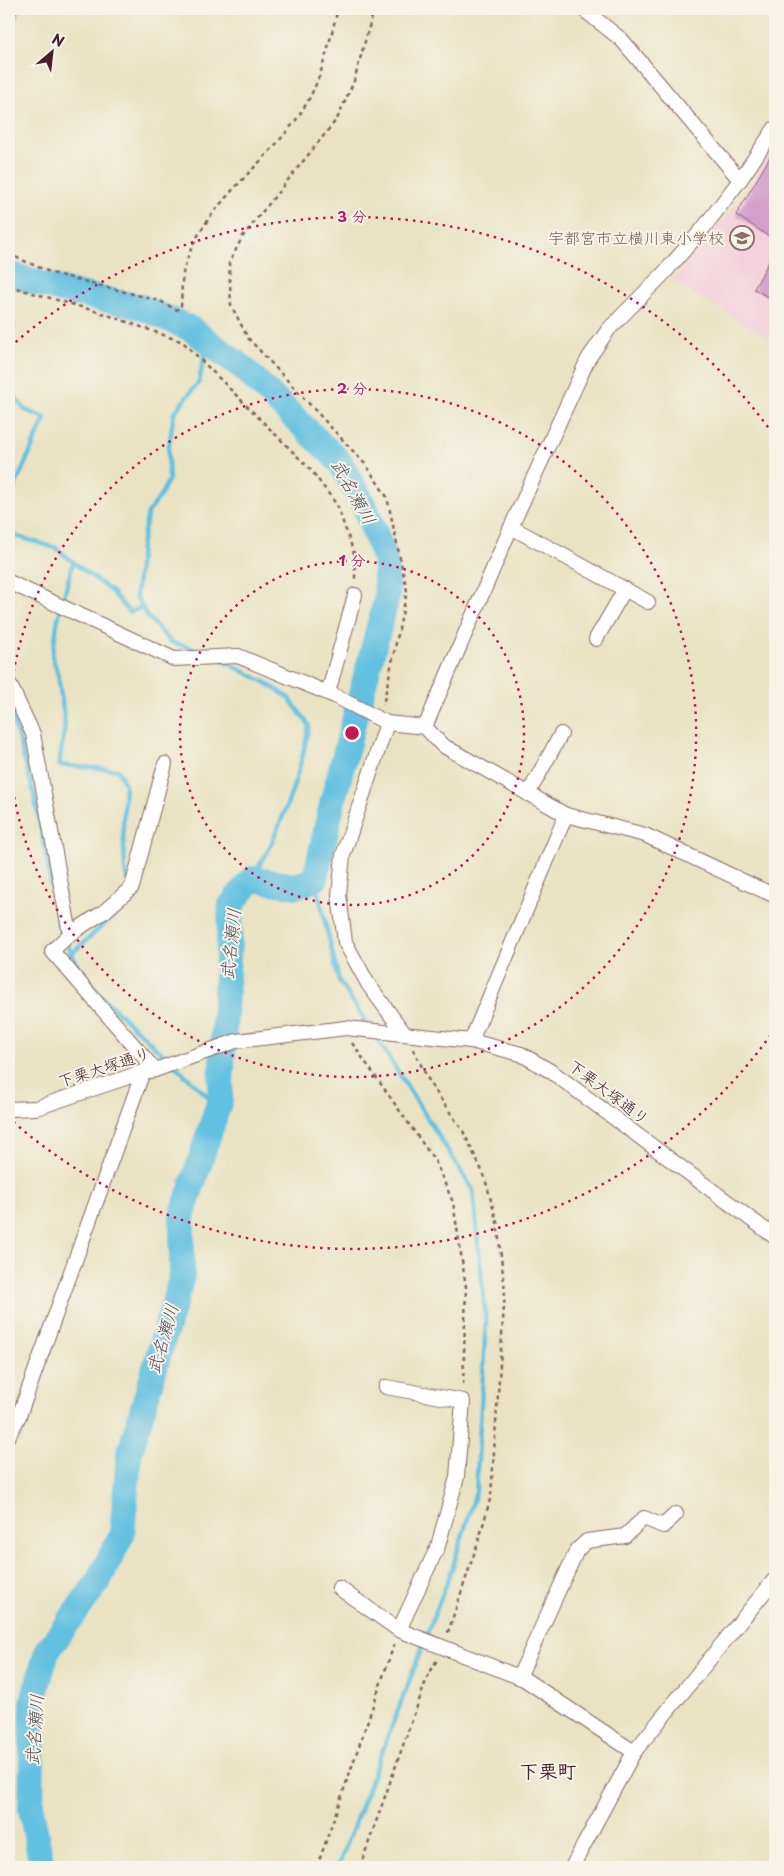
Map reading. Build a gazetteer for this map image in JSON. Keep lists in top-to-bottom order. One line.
{"streets":{"street":["下栗大塚通り"]},"districts":["下栗町"],"water":["武名瀬川"],"places":{"school or university":["宇都宮市立横川東小学校"]},"north":"top right","rings":["3 分","2 分","1 分"]}
